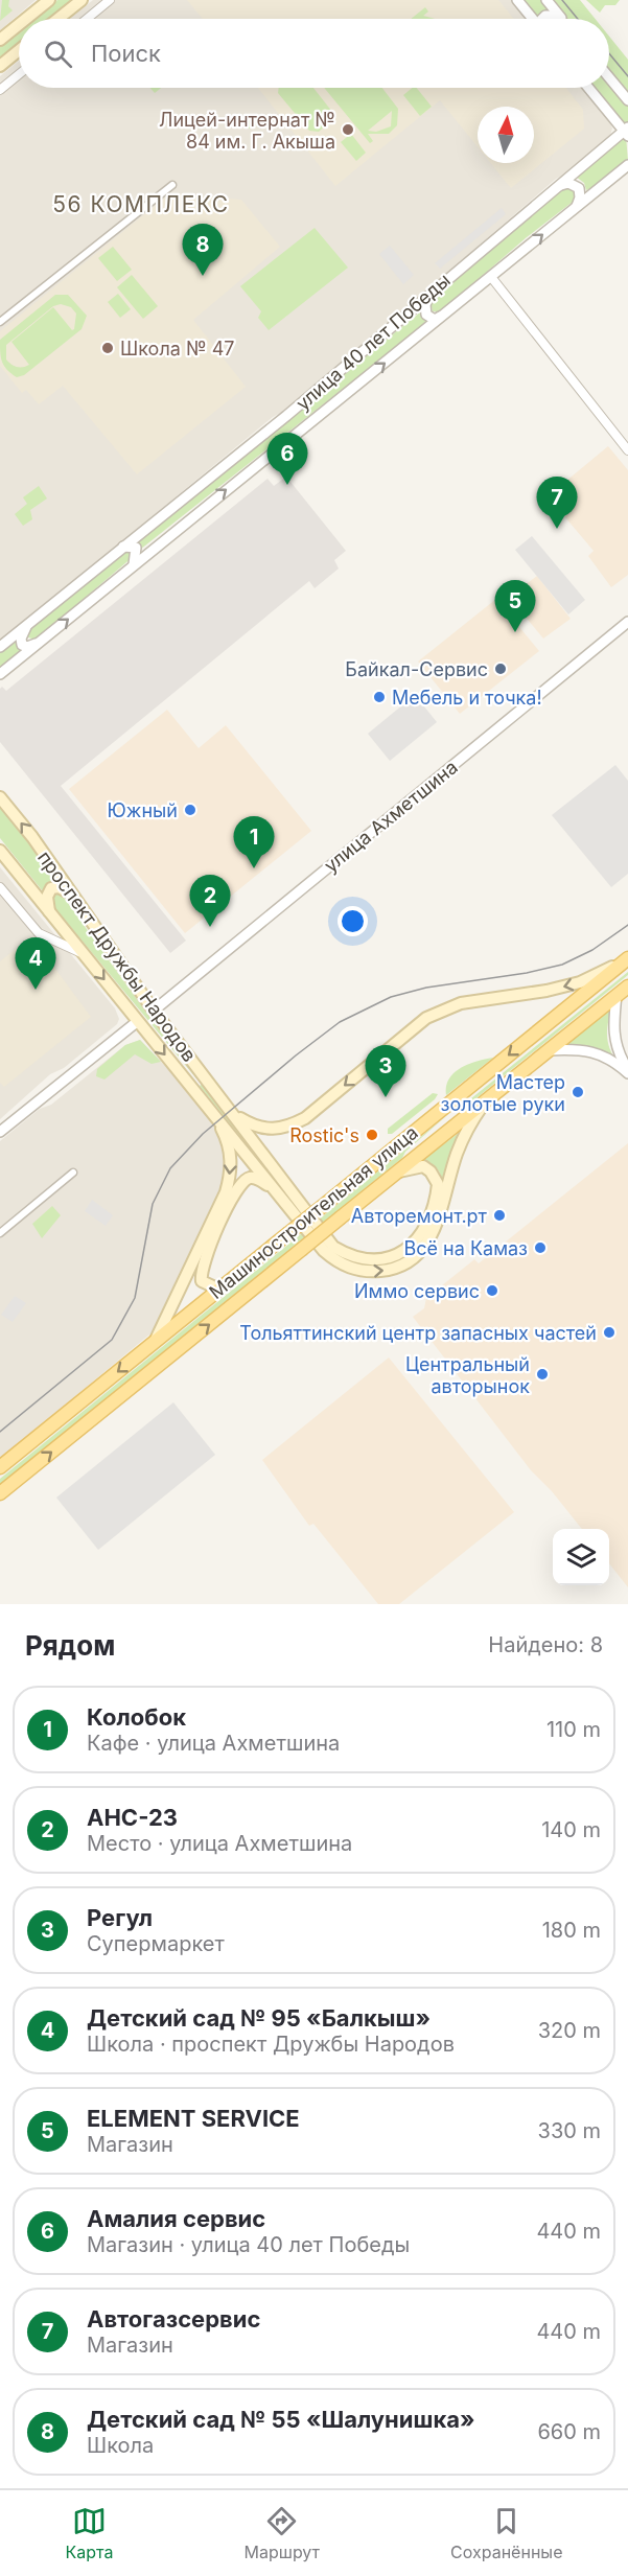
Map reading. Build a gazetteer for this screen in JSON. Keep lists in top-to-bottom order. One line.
{"streets":{"main road":["проспект Дружбы Народов","Машиностроительная улица"],"street":["улица 40 лет Победы","улица Ахметшина"]},"crossings":[["улица Ахметшина","проспект Дружбы Народов"],["проспект Дружбы Народов","Машиностроительная улица"]],"districts":["56 КОМПЛЕКС"],"places":["Лицей-интернат № 84 им. Г. Акыша","Школа № 47","Байкал-Сервис","Мебель и точка!","Южный","Мастер золотые руки","Rostic's","Авторемонт.рт","Всё на Камаз","Иммо сервис","Тольяттинский центр запасных частей","Центральный авторынок"],"north":"top","page":{"search":"Поиск","pins":["8","6","7","5","1","2","4","3"],"heading":["Рядом","Найдено: 8"],"list":[{"mark":"1","name":"Колобок","note":"Кафе · улица Ахметшина","value":"110 m"},{"mark":"2","name":"АНС-23","note":"Место · улица Ахметшина","value":"140 m"},{"mark":"3","name":"Регул","note":"Супермаркет","value":"180 m"},{"mark":"4","name":"Детский сад № 95 «Балкыш»","note":"Школа · проспект Дружбы Народов","value":"320 m"},{"mark":"5","name":"ELEMENT SERVICE","note":"Магазин","value":"330 m"},{"mark":"6","name":"Амалия сервис","note":"Магазин · улица 40 лет Победы","value":"440 m"},{"mark":"7","name":"Автогазсервис","note":"Магазин","value":"440 m"},{"mark":"8","name":"Детский сад № 55 «Шалунишка»","note":"Школа","value":"660 m"}],"nav":["Карта","Маршрут","Сохранённые"]}}
